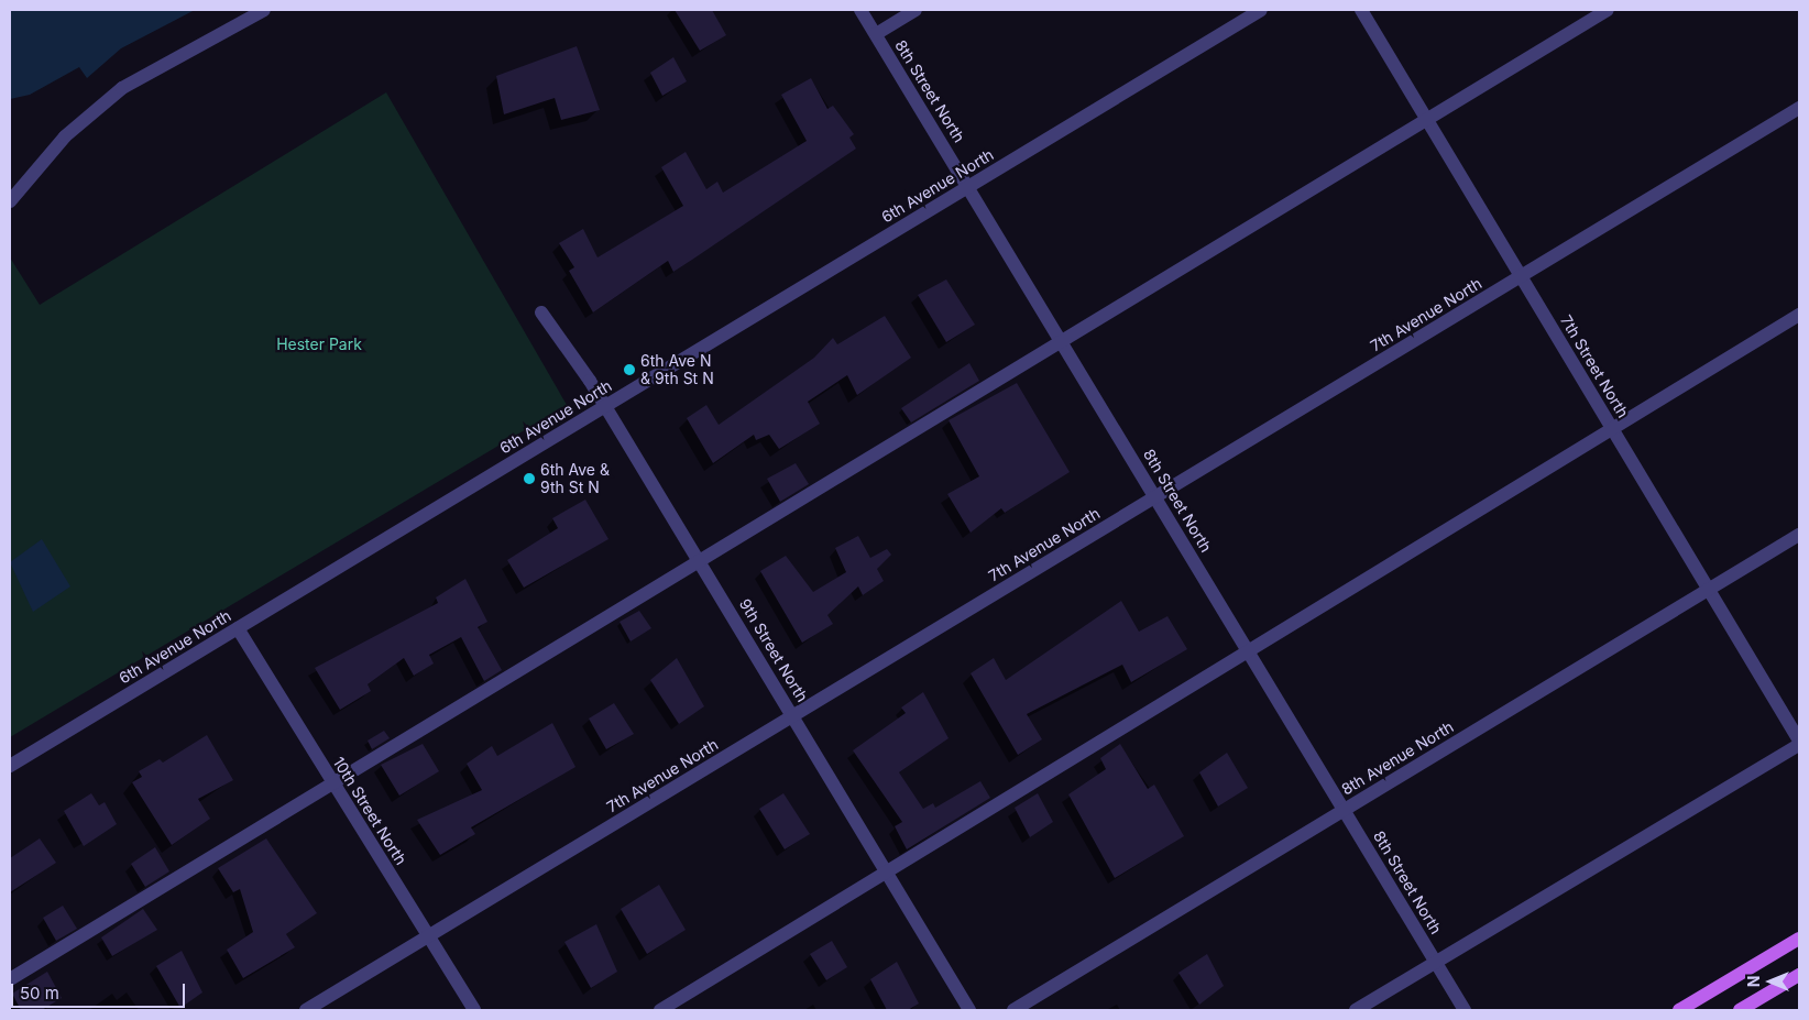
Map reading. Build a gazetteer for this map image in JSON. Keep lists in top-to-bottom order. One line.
{"streets":{"street":["8th Street North","6th Avenue North","7th Avenue North","7th Street North","9th Street North","8th Avenue North","10th Street North"]},"crossings":[["8th Street North","6th Avenue North"],["8th Street North","7th Avenue North"],["8th Street North","8th Avenue North"],["6th Avenue North","9th Street North"],["6th Avenue North","10th Street North"],["7th Avenue North","7th Street North"],["7th Avenue North","9th Street North"],["7th Avenue North","10th Street North"],["7th Street North","8th Avenue North"]],"parks":["Hester Park"],"places":["6th Ave N & 9th St N","6th Ave & 9th St N"],"scale_bar":"50 m","north":"left"}
